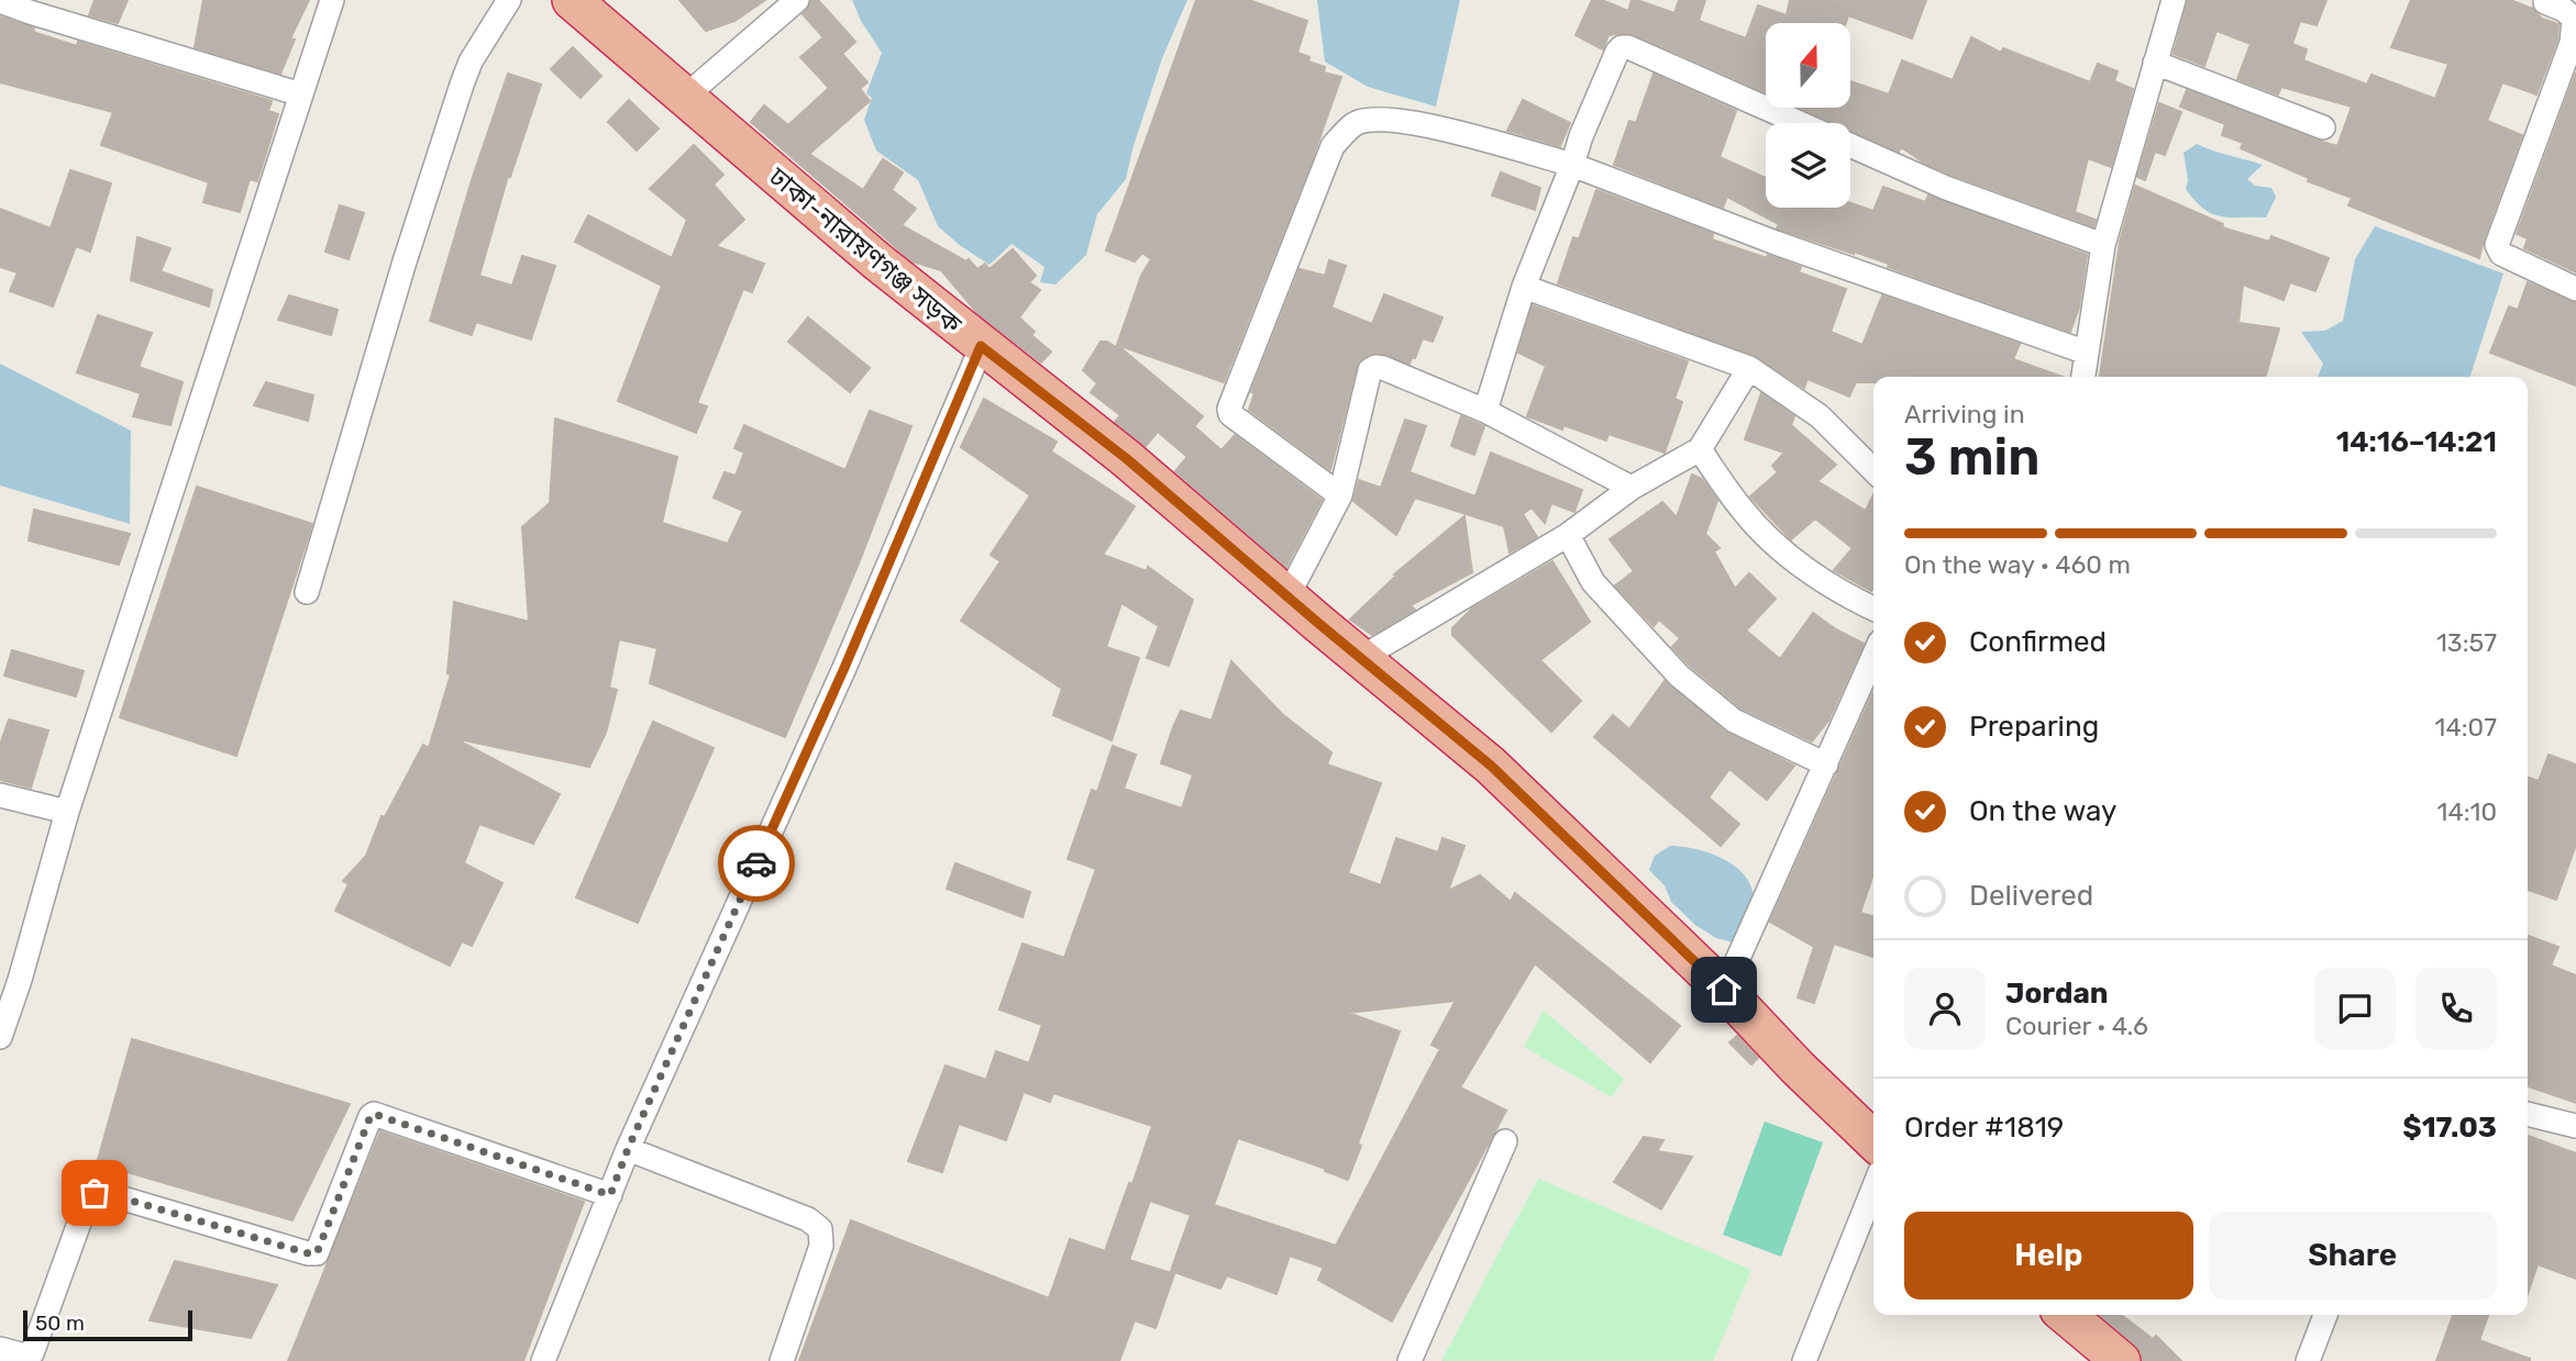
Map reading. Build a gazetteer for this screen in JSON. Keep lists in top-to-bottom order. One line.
{"streets":{"highway":["ঢাকা-নারায়ণগঞ্জ সড়ক"]},"scale_bar":"50 m","north":"top","page":{"heading":["3 min","Arriving in","14:16–14:21"],"panel":["Jordan","Courier · 4.6","Order #1819","$17.03"],"bar":"On the way · 460 m","list":[["Confirmed","13:57"],["Preparing","14:07"],["On the way","14:10"],"Delivered"],"buttons":["Help","Share"],"scale":"50 m"}}
